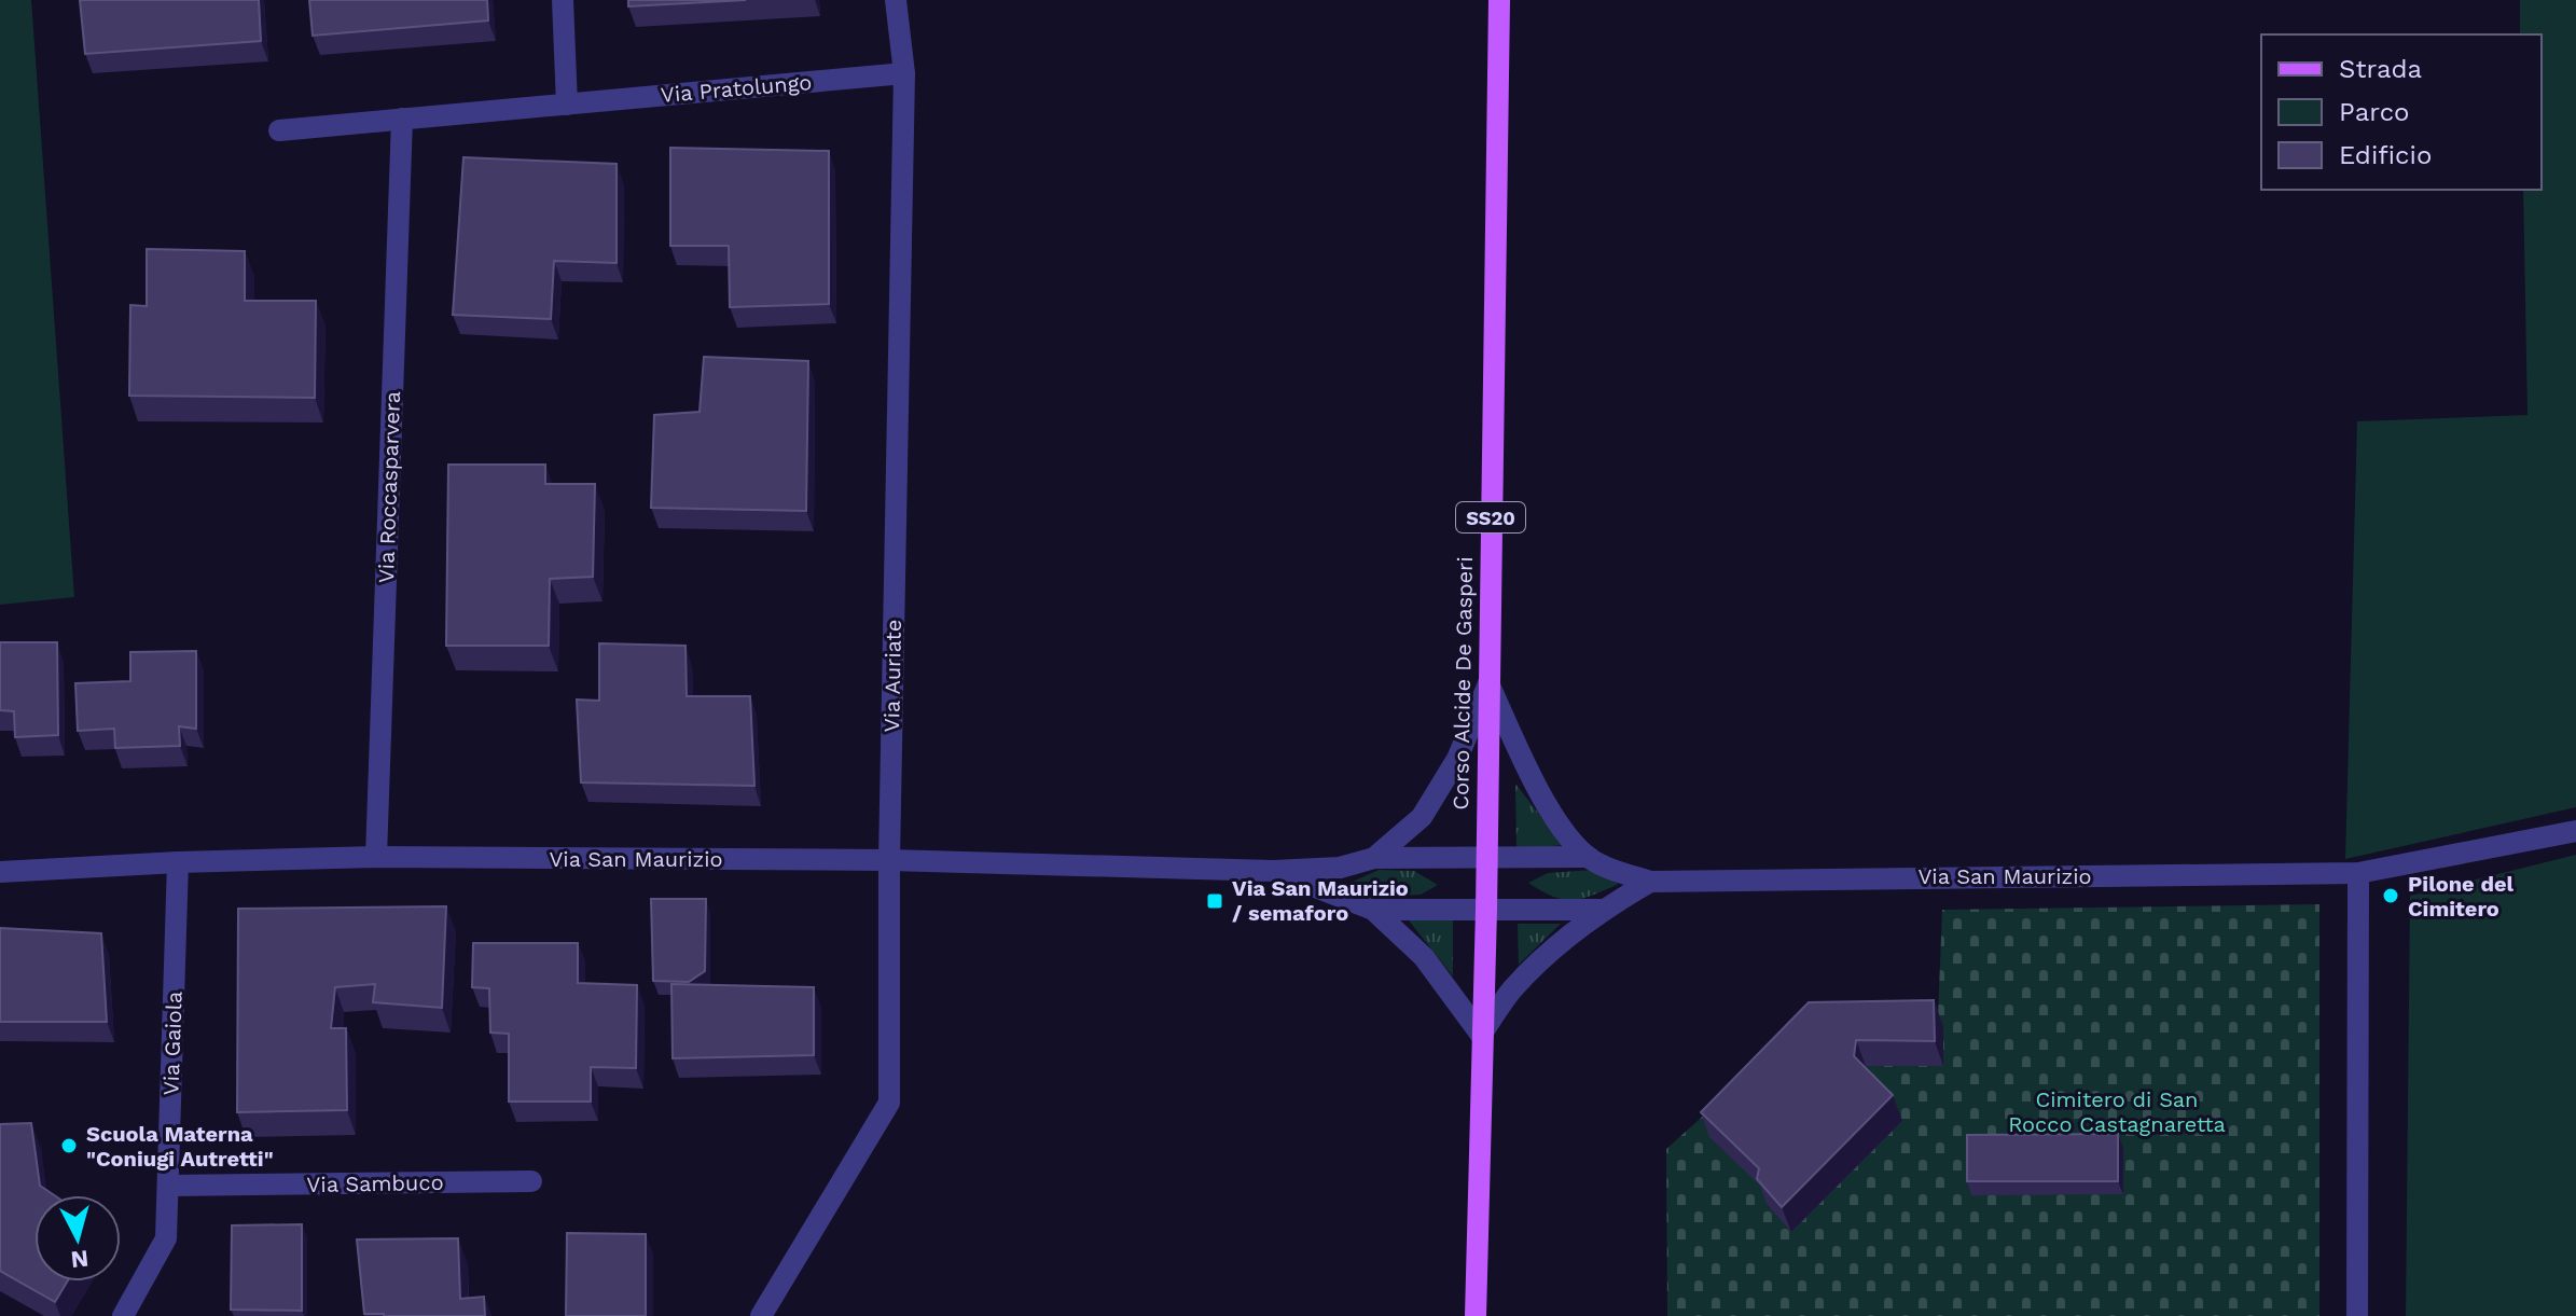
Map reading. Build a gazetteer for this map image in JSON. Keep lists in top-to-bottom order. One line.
{"streets":{"main road":["SS20","Corso Alcide De Gasperi"],"street":["Via Pratolungo","Via Roccasparvera","Via Auriate","Via San Maurizio","Via Gaiola","Via Sambuco"]},"crossings":[["Via Pratolungo","Via Roccasparvera"],["Via Pratolungo","Via Auriate"],["Via Roccasparvera","Via San Maurizio"],["Via Auriate","Via San Maurizio"],["Via San Maurizio","Via Gaiola"],["Via Gaiola","Via Sambuco"]],"parks":["Cimitero di San Rocco Castagnaretta"],"places":{"other":["Pilone del Cimitero","Scuola Materna \"Coniugi Autretti\""],"transit":["Via San Maurizio / semaforo"]},"legend":["Strada","Parco","Edificio"],"north":"bottom"}
